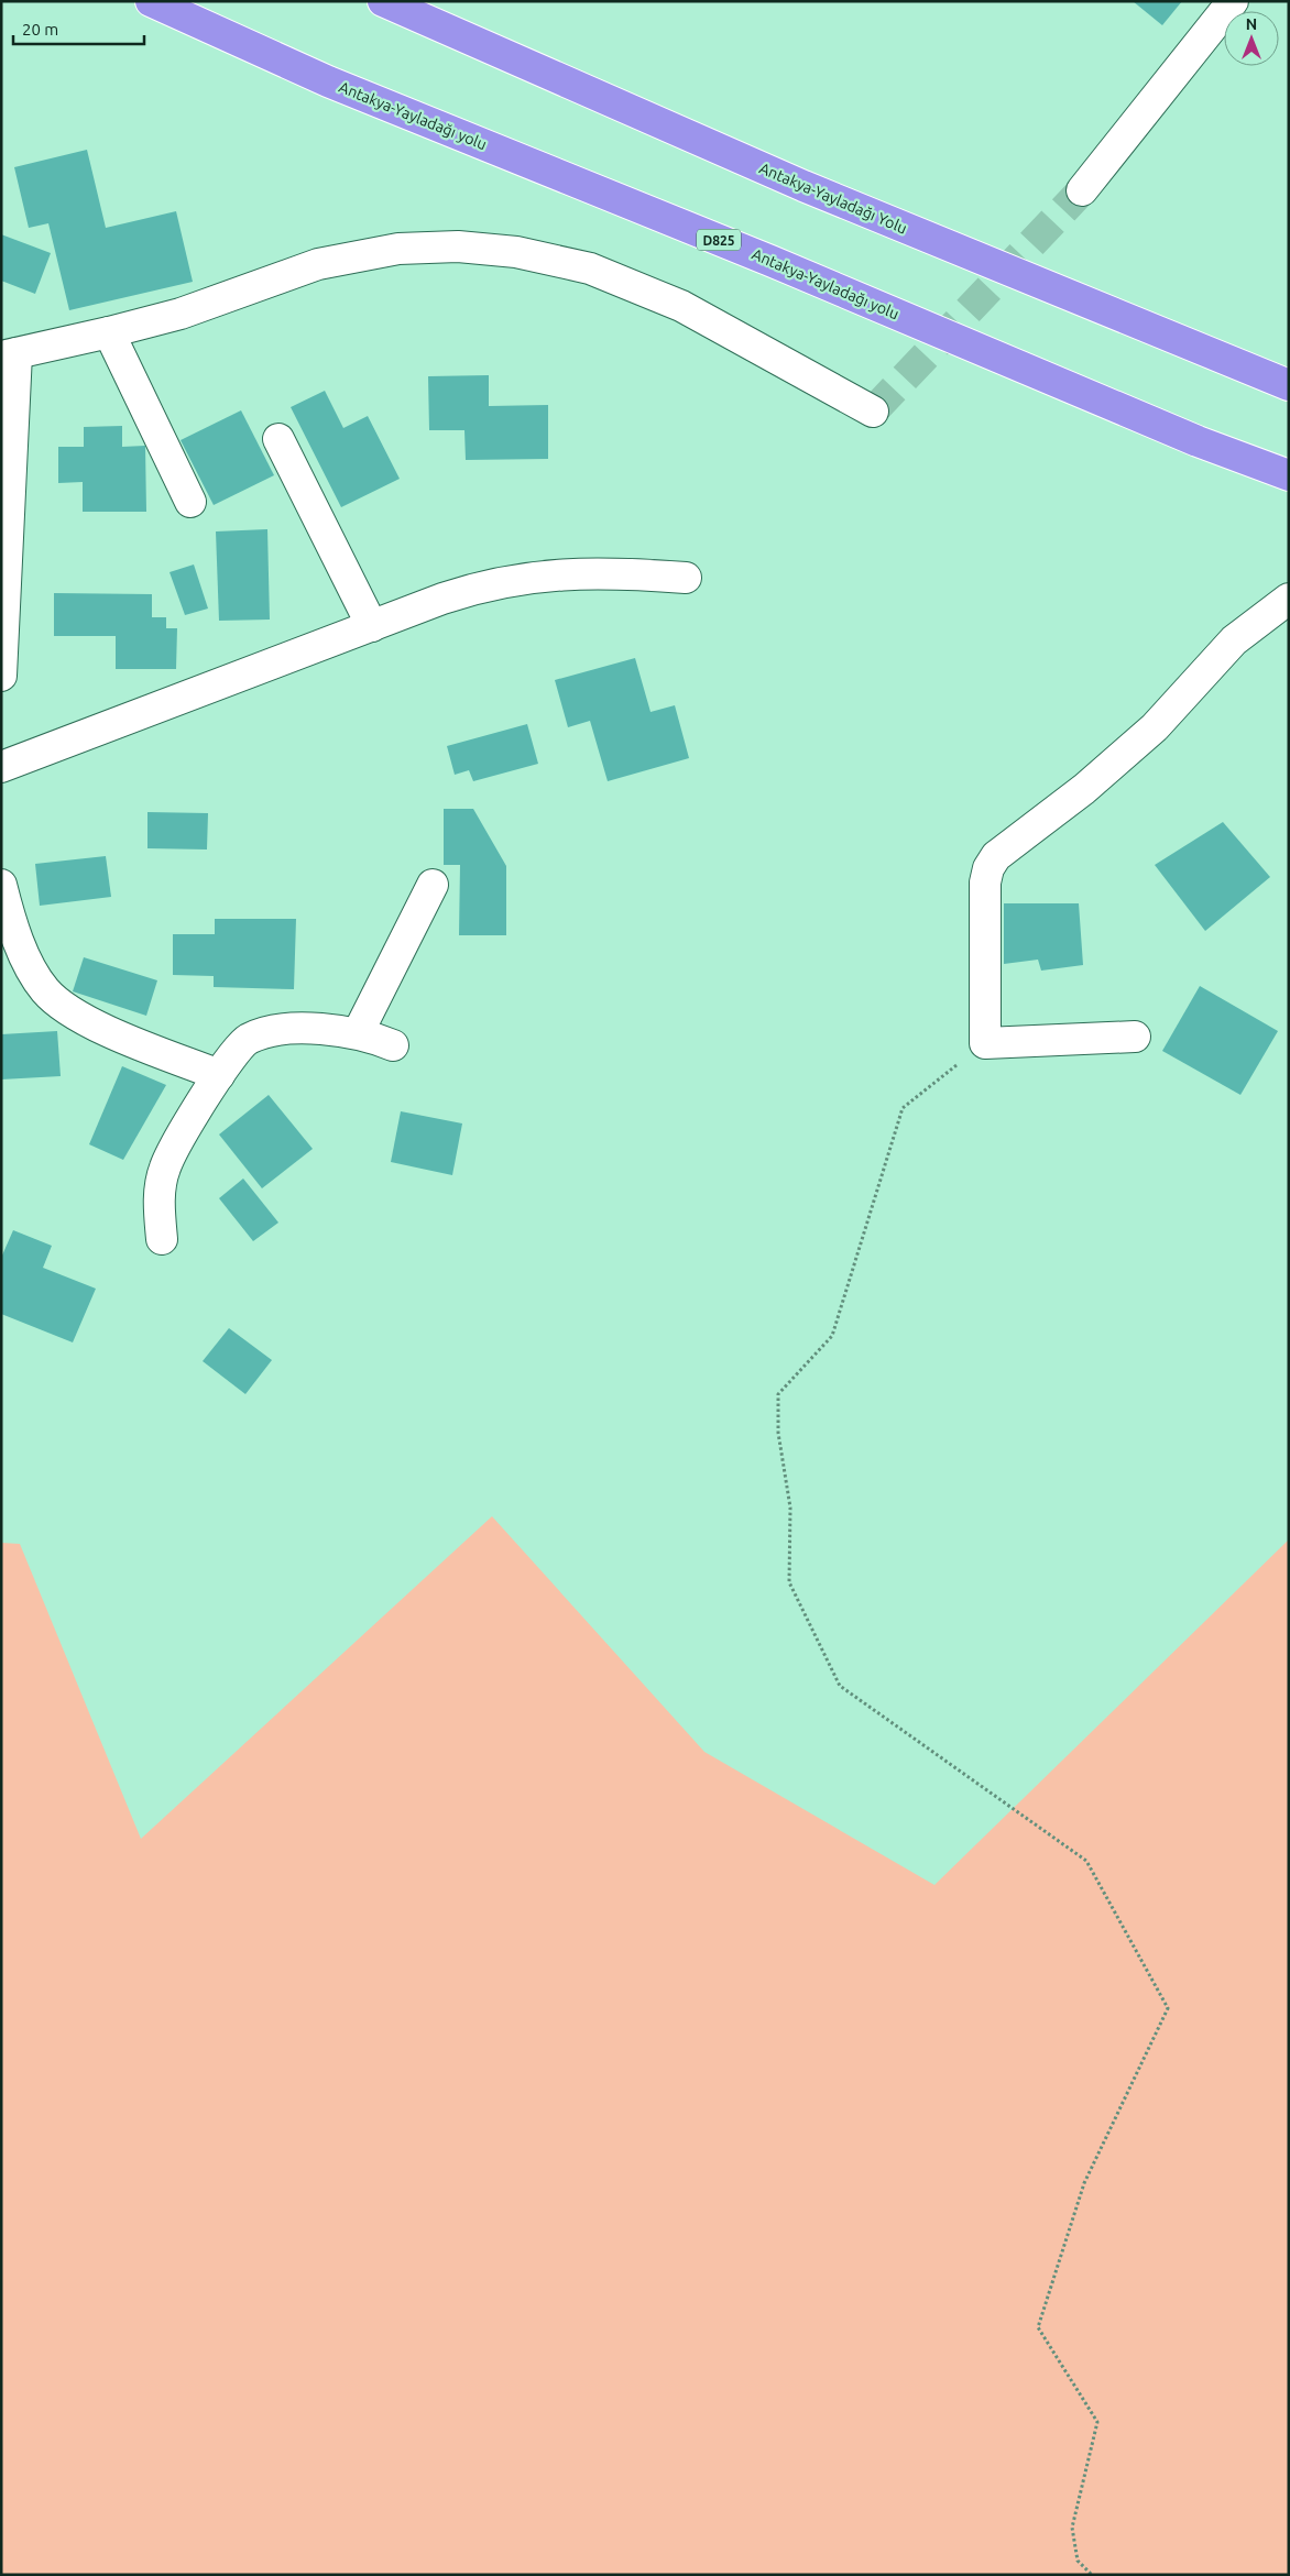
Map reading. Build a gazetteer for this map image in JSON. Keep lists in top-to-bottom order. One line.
{"streets":{"highway":["Antakya-Yayladağı yolu","Antakya-Yayladağı Yolu","D825"]},"scale_bar":"20 m","north":"top"}
